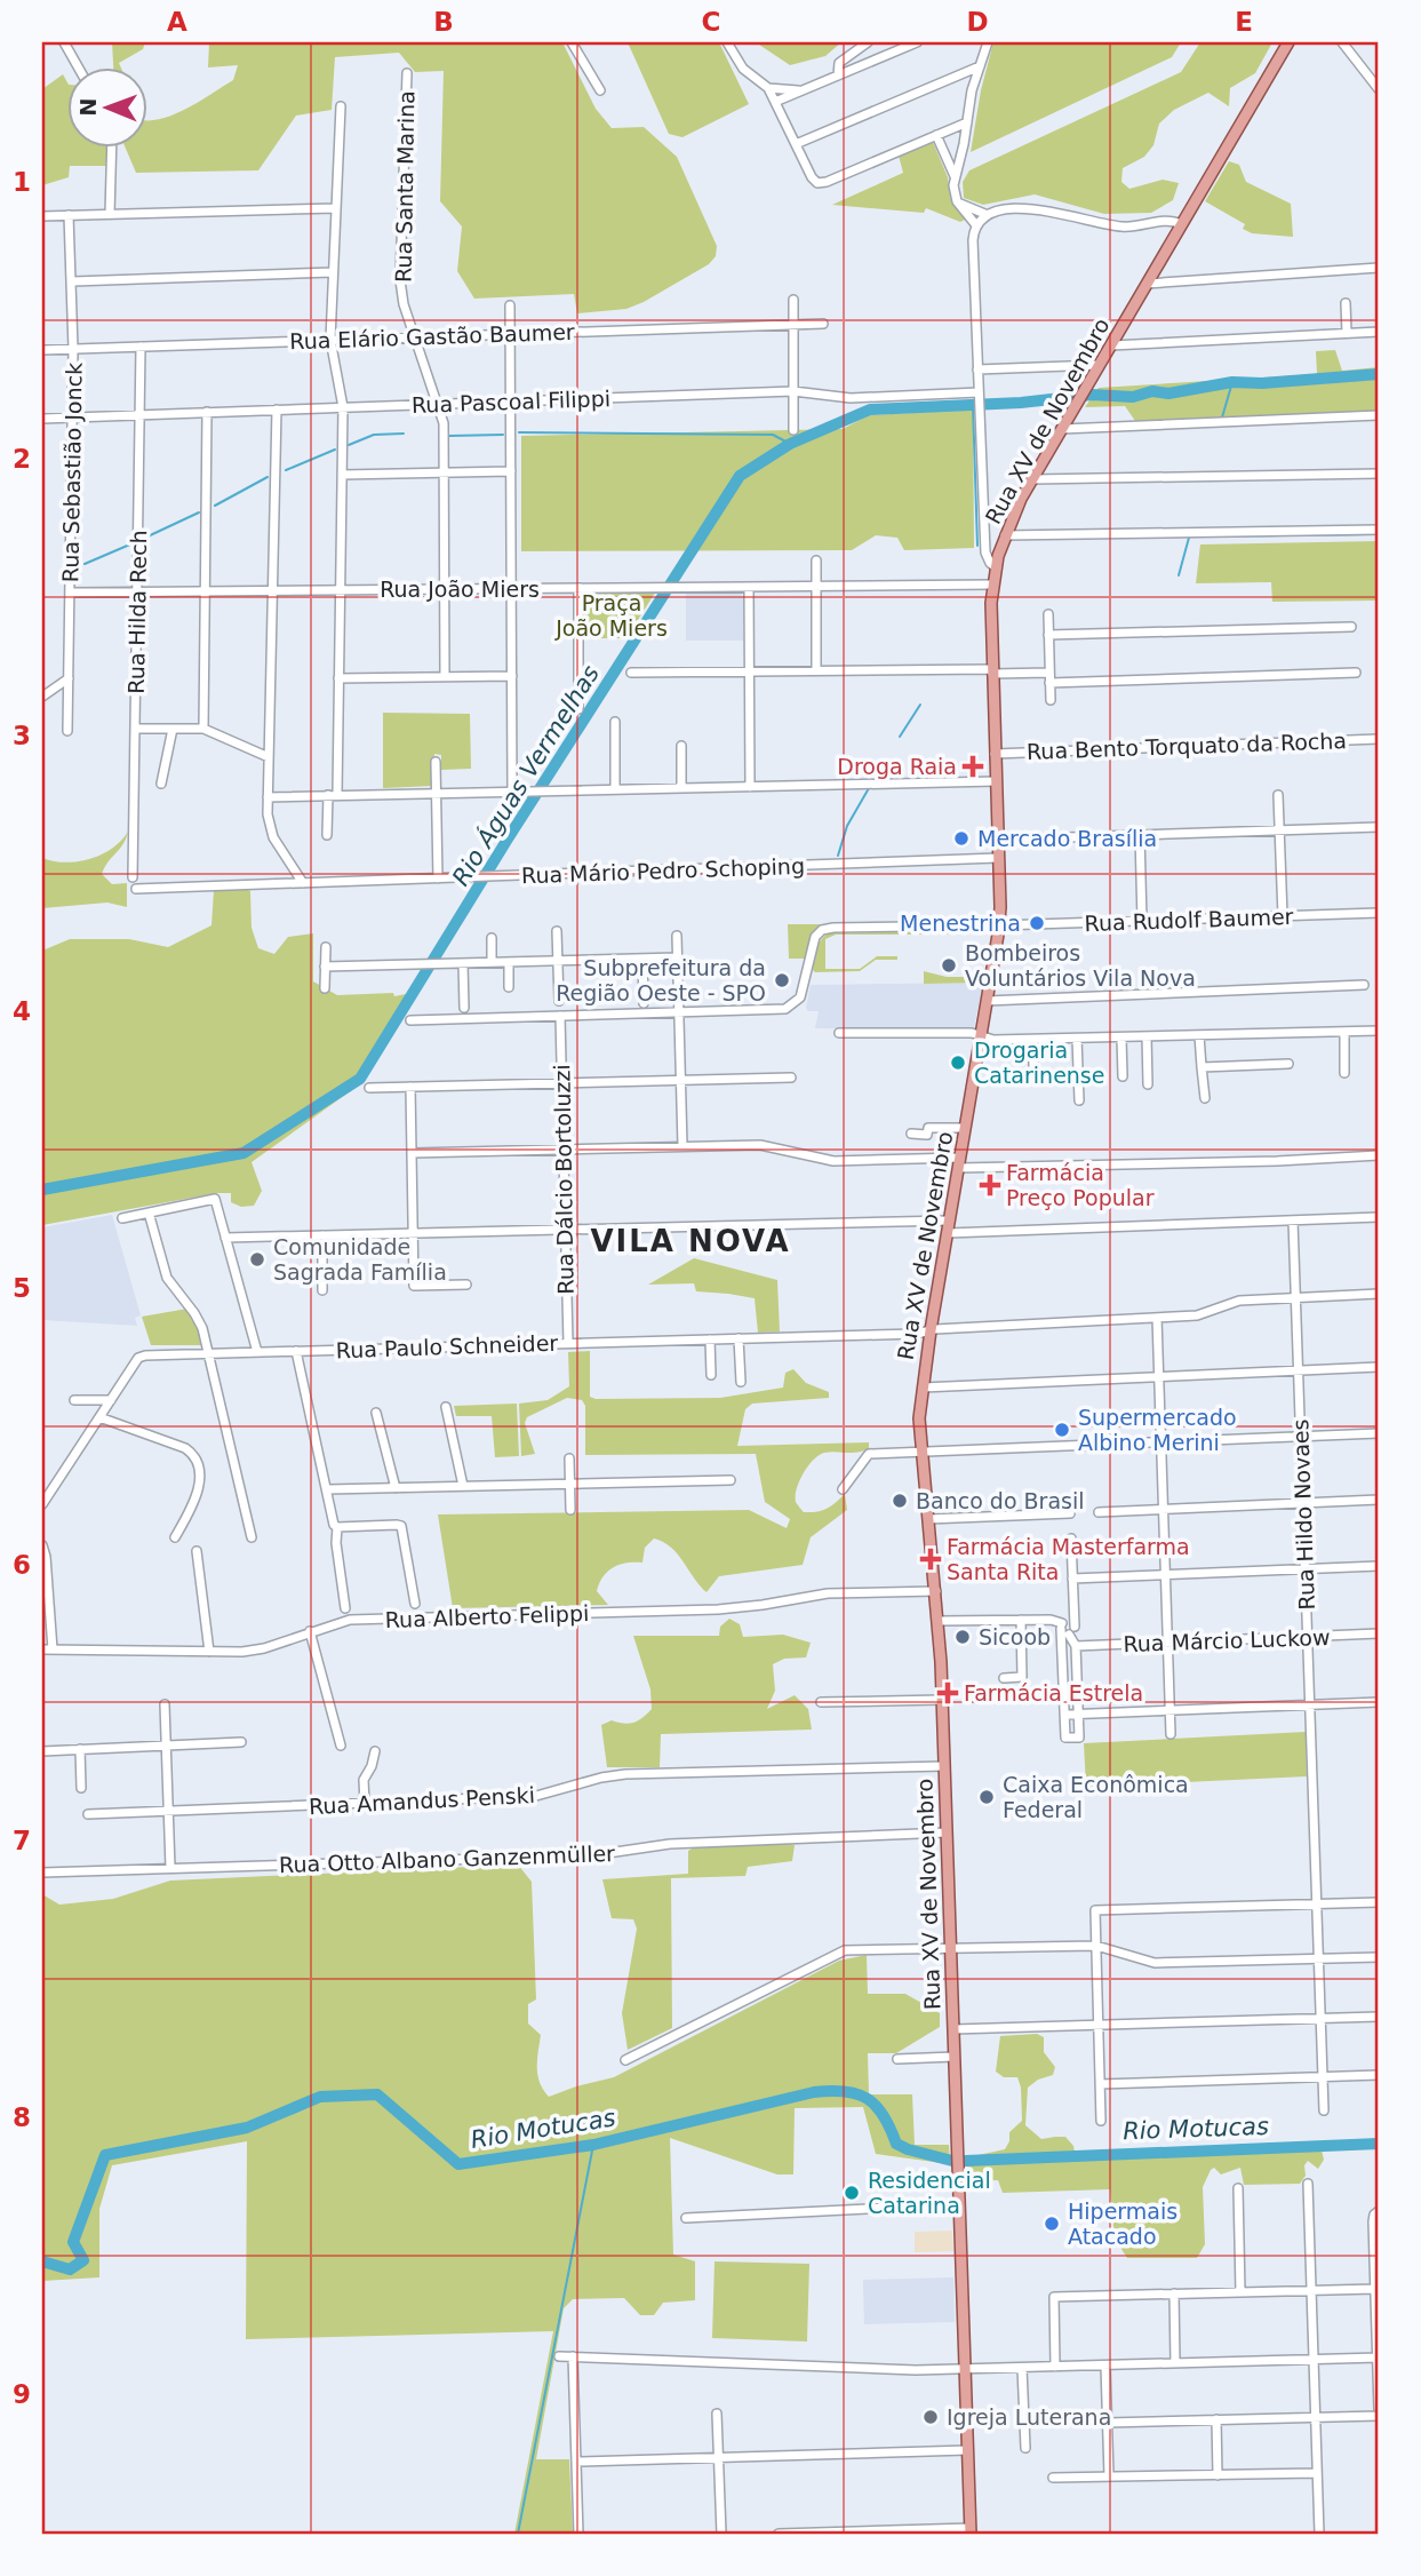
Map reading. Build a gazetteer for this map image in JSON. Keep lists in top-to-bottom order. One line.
{"streets":{"main road":["Rua XV de Novembro"],"street":["Rua Santa Marina","Rua Elário Gastão Baumer","Rua Pascoal Filippi","Rua Sebastião Jonck","Rua João Miers","Rua Hilda Rech","Rua Bento Torquato da Rocha","Rua Mário Pedro Schoping","Rua Rudolf Baumer","Rua Dálcio Bortoluzzi","Rua Paulo Schneider","Rua Hildo Novaes","Rua Alberto Felippi","Rua Márcio Luckow","Rua Amandus Penski","Rua Otto Albano Ganzenmüller"]},"crossings":[["Rua Santa Marina","Rua Elário Gastão Baumer"],["Rua Santa Marina","Rua Pascoal Filippi"],["Rua Santa Marina","Rua João Miers"],["Rua Elário Gastão Baumer","Rua Sebastião Jonck"],["Rua Elário Gastão Baumer","Rua Hilda Rech"],["Rua Pascoal Filippi","Rua Sebastião Jonck"],["Rua Pascoal Filippi","Rua Hilda Rech"],["Rua XV de Novembro","Rua João Miers"],["Rua XV de Novembro","Rua Bento Torquato da Rocha"],["Rua XV de Novembro","Rua Mário Pedro Schoping"],["Rua XV de Novembro","Rua Rudolf Baumer"],["Rua XV de Novembro","Rua Paulo Schneider"],["Rua XV de Novembro","Rua Alberto Felippi"],["Rua XV de Novembro","Rua Amandus Penski"],["Rua XV de Novembro","Rua Otto Albano Ganzenmüller"],["Rua Sebastião Jonck","Rua João Miers"],["Rua João Miers","Rua Hilda Rech"],["Rua Dálcio Bortoluzzi","Rua Paulo Schneider"],["Rua Paulo Schneider","Rua Hildo Novaes"],["Rua Hildo Novaes","Rua Márcio Luckow"]],"districts":["VILA NOVA"],"water":["Rio Águas Vermelhas","Rio Motucas"],"parks":["Praça João Miers"],"places":{"health":["Droga Raia","Farmácia Preço Popular","Farmácia Masterfarma Santa Rita","Farmácia Estrela"],"other":["Mercado Brasília","Menestrina","Bombeiros Voluntários Vila Nova","Subprefeitura da Região Oeste - SPO","Drogaria Catarinense","Comunidade Sagrada Família","Supermercado Albino Merini","Banco do Brasil","Sicoob","Caixa Econômica Federal","Residencial Catarina","Hipermais Atacado","Igreja Luterana"]},"north":"left","grid":{"columns":["A","B","C","D","E"],"rows":["1","2","3","4","5","6","7","8","9"]}}
